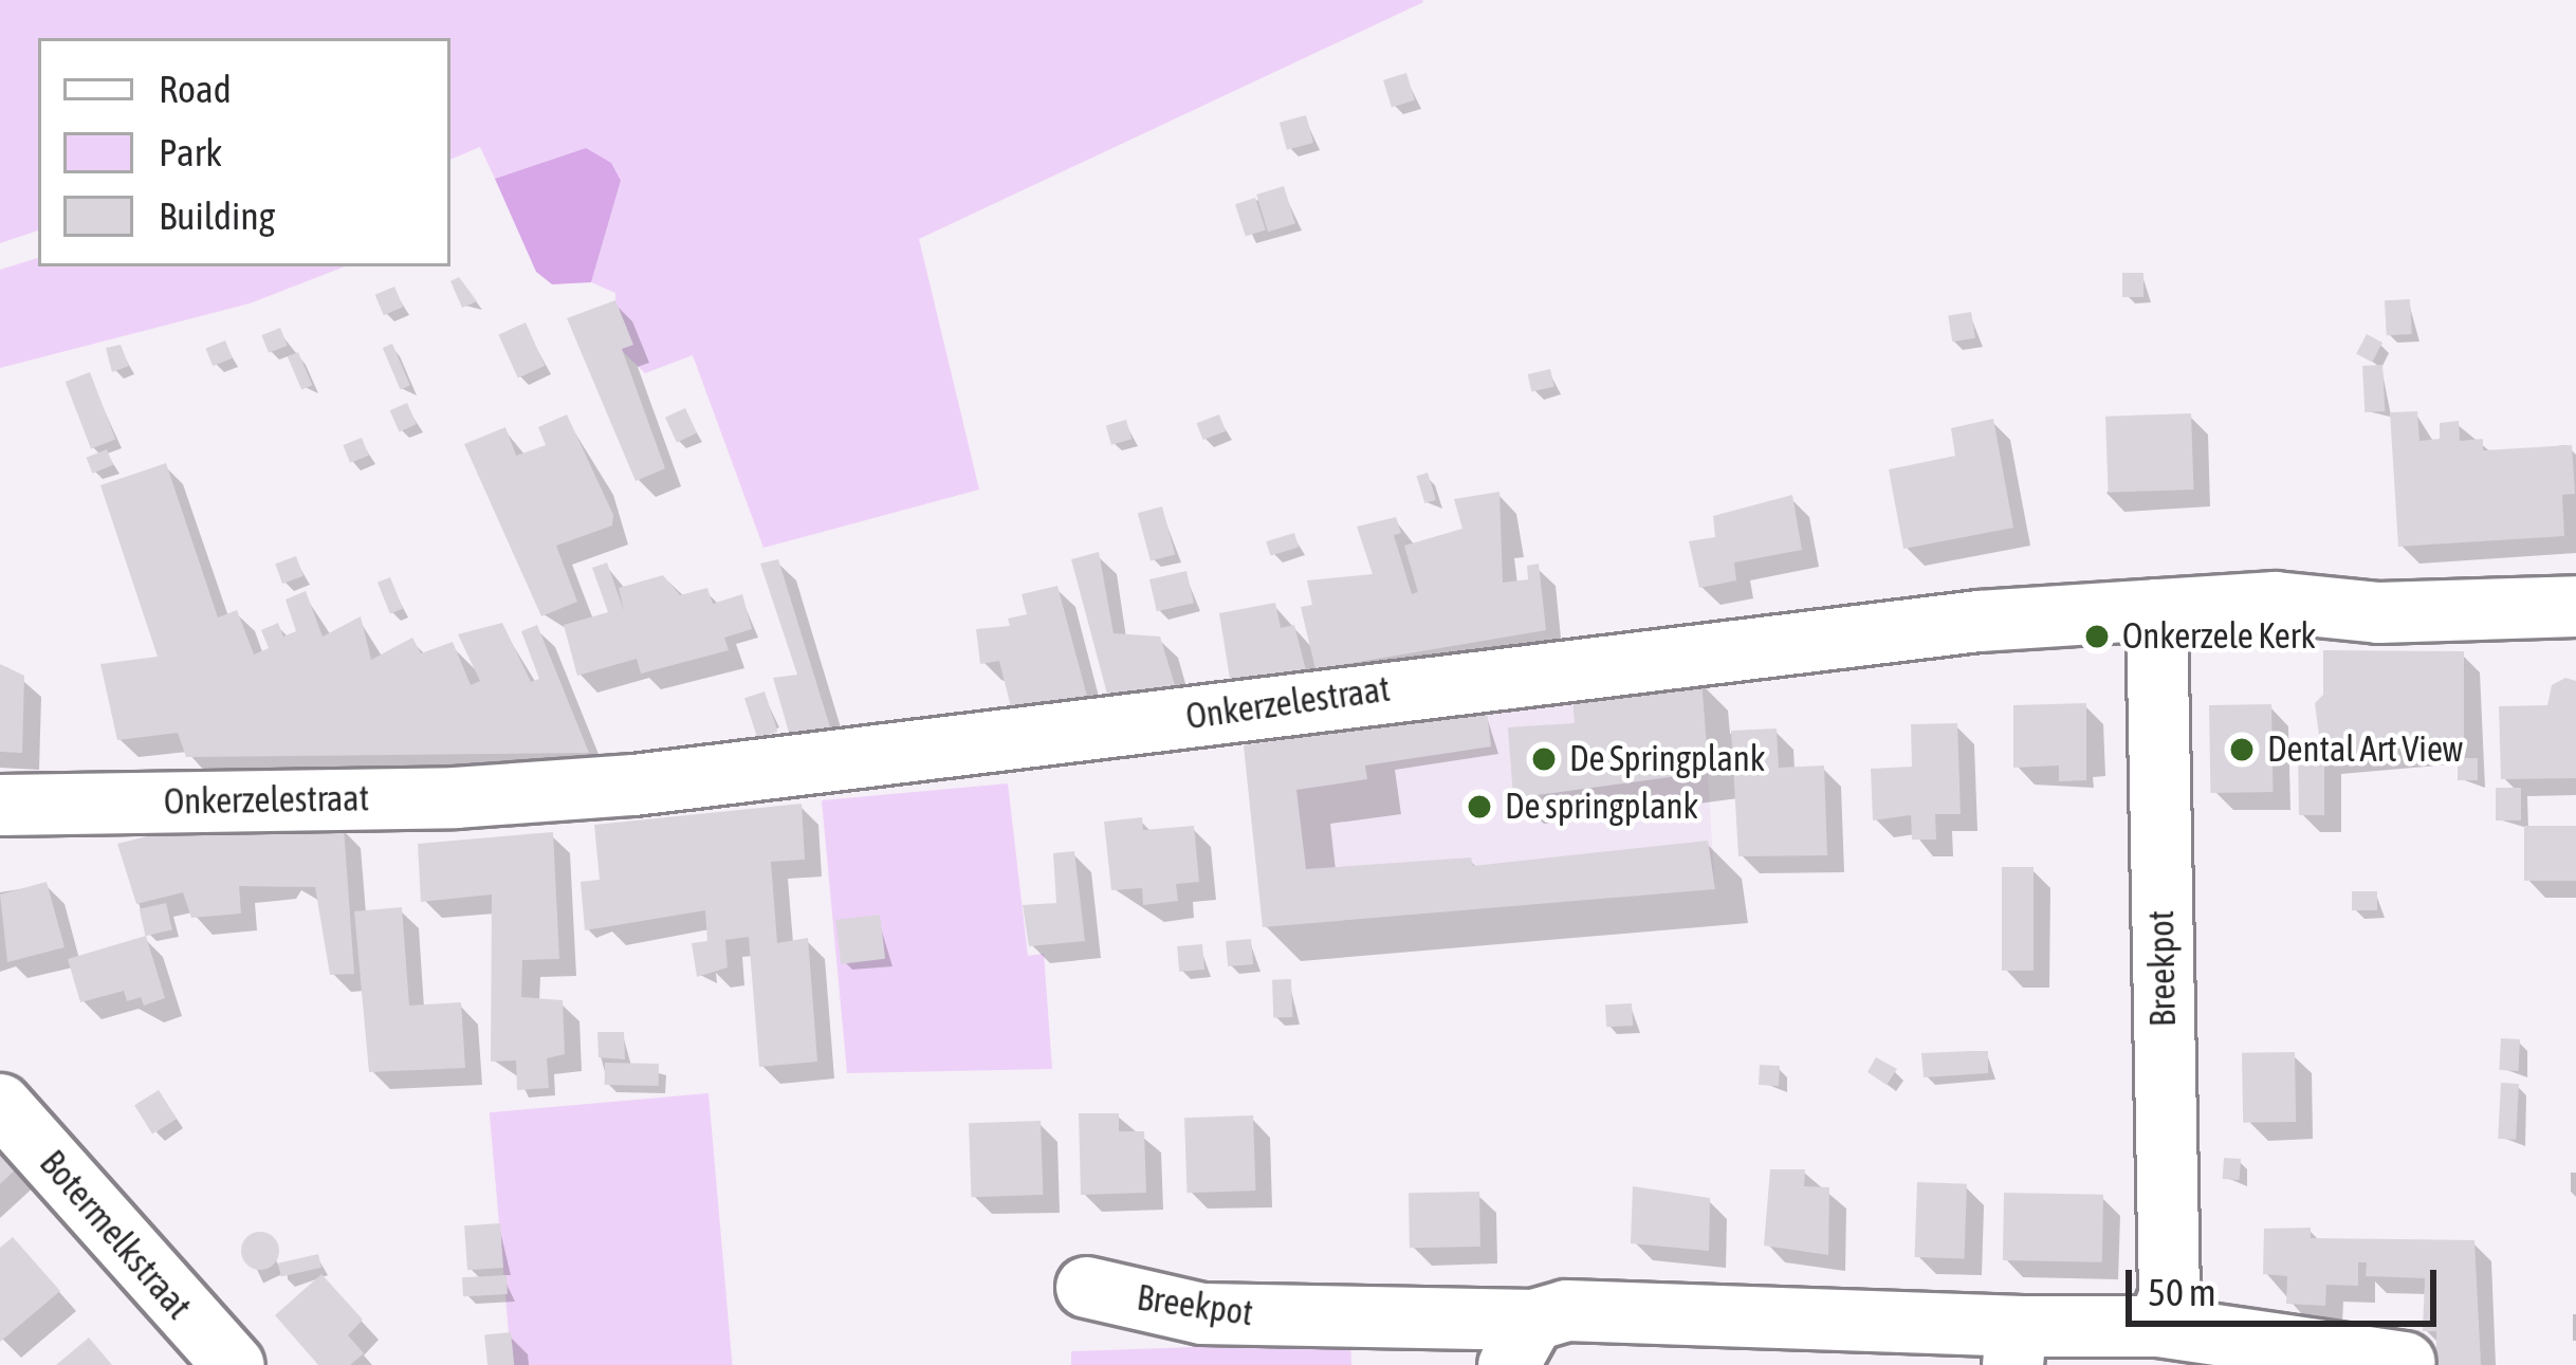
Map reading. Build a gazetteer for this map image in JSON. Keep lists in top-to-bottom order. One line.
{"streets":{"street":["Onkerzelestraat","Breekpot","Botermelkstraat"]},"crossings":[["Onkerzelestraat","Breekpot"]],"places":["Onkerzele Kerk","Dental Art View","De Springplank","De springplank"],"legend":["Road","Park","Building"],"scale_bar":"50 m"}
